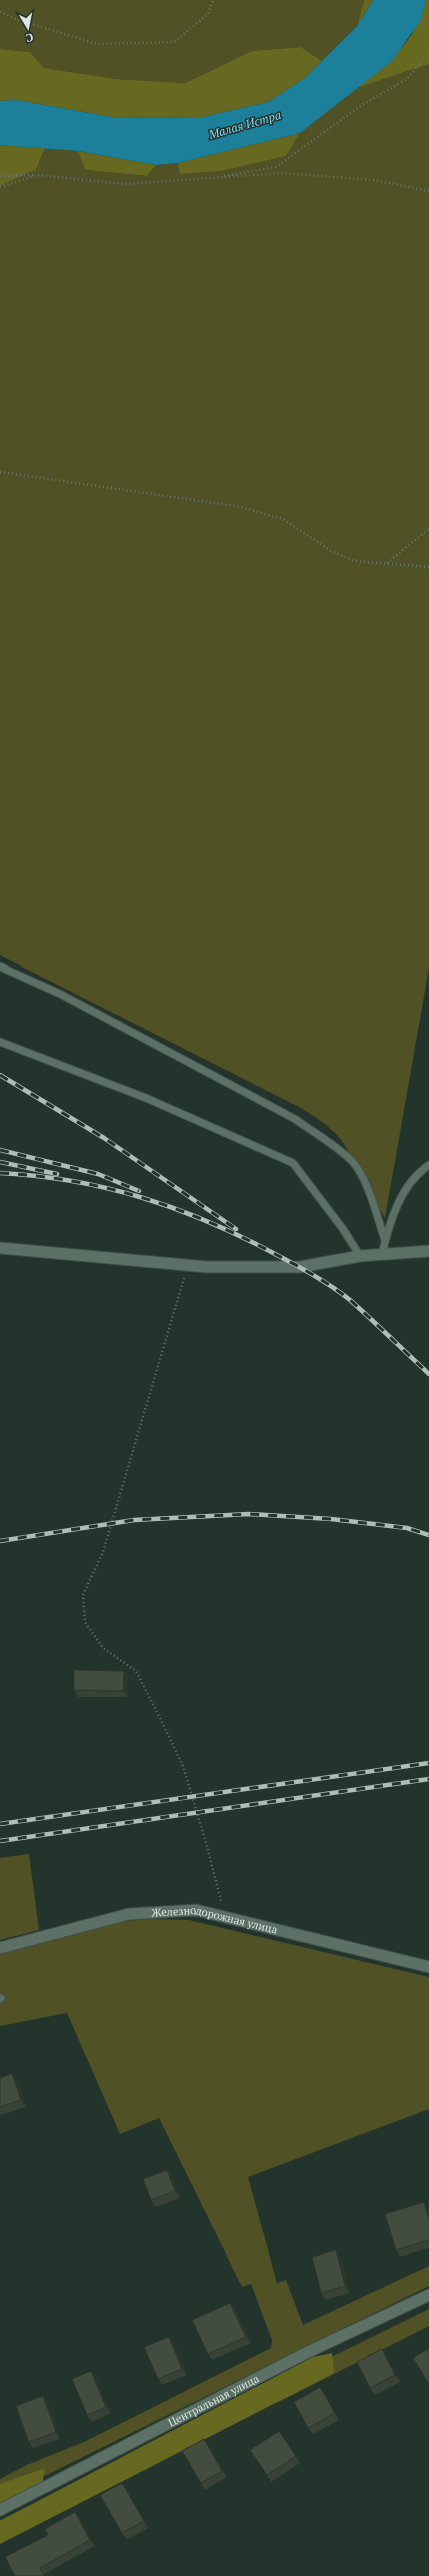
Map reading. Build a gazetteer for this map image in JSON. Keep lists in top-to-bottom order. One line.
{"streets":{"street":["Железнодорожная улица","Центральная улица"]},"water":["Малая Истра"],"north":"bottom"}
